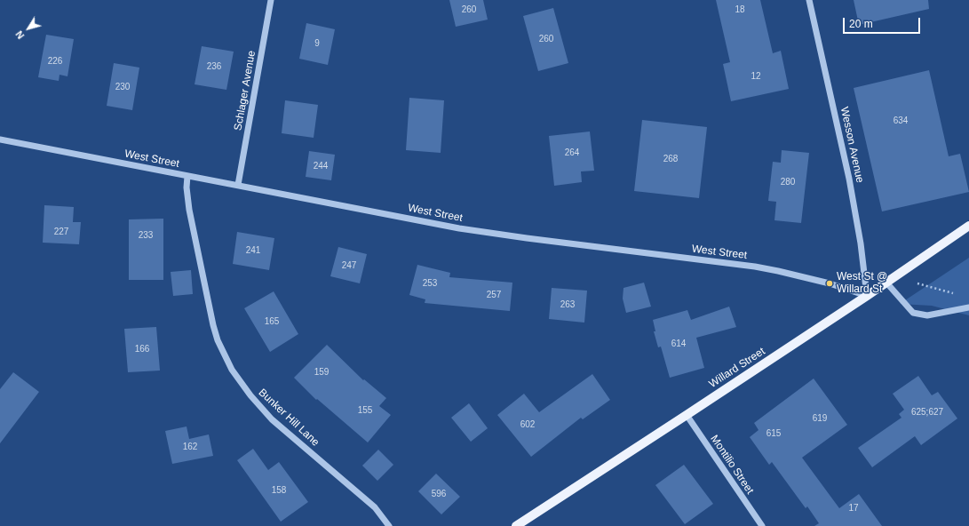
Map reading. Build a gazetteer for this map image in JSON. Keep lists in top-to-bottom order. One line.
{"streets":{"main road":["Willard Street"],"street":["Schlager Avenue","Wesson Avenue","West Street","Bunker Hill Lane","Montilio Street"]},"crossings":[["Schlager Avenue","West Street"],["Wesson Avenue","West Street"],["Wesson Avenue","Willard Street"],["West Street","Willard Street"],["West Street","Bunker Hill Lane"],["Willard Street","Montilio Street"]],"places":["West St @ Willard St"],"house_numbers":["260","18","260","9","226","236","12","230","634","264","268","244","280","227","233","241","247","253","257","263","165","614","166","159","155","625;627","619","602","615","162","158","596","17"],"scale_bar":"20 m","north":"bottom left"}
